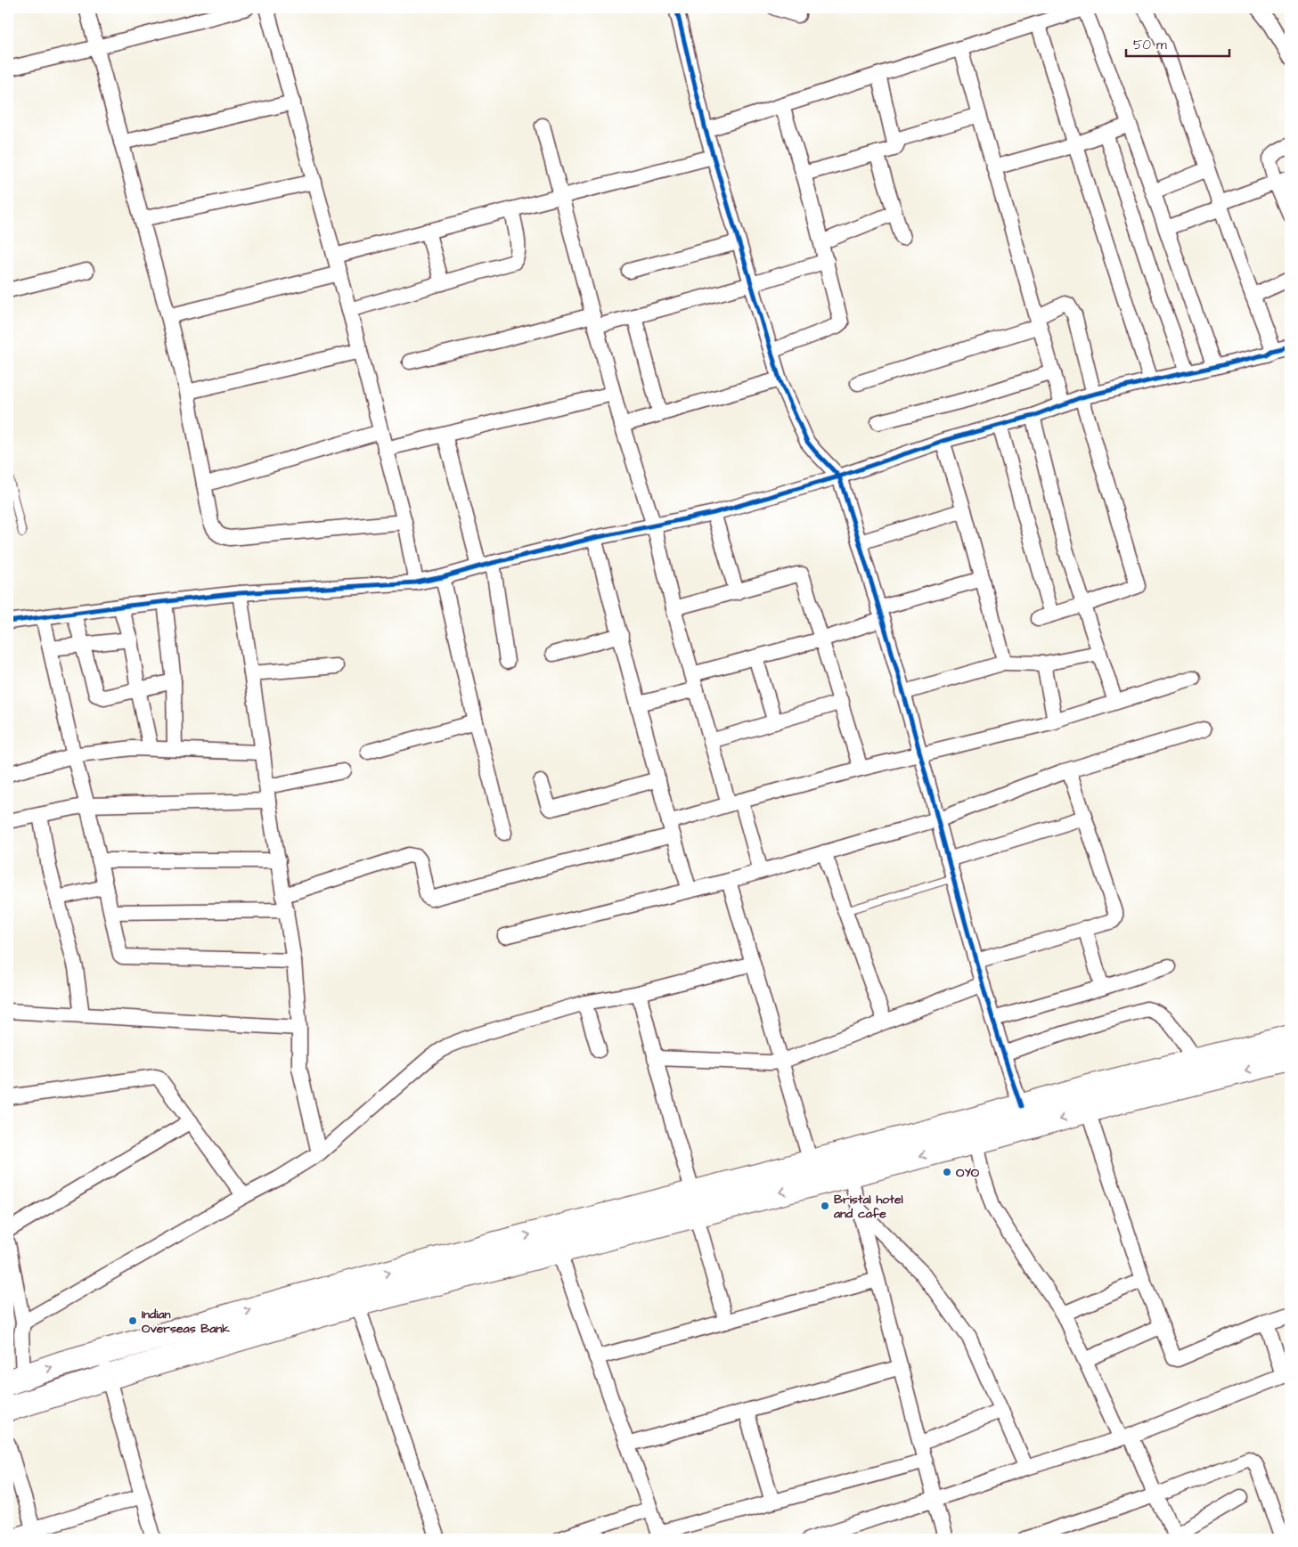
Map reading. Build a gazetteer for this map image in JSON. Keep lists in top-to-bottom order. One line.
{"places":["OYO","Bristal hotel and cafe","Indian Overseas Bank"],"scale_bar":"50 m"}
